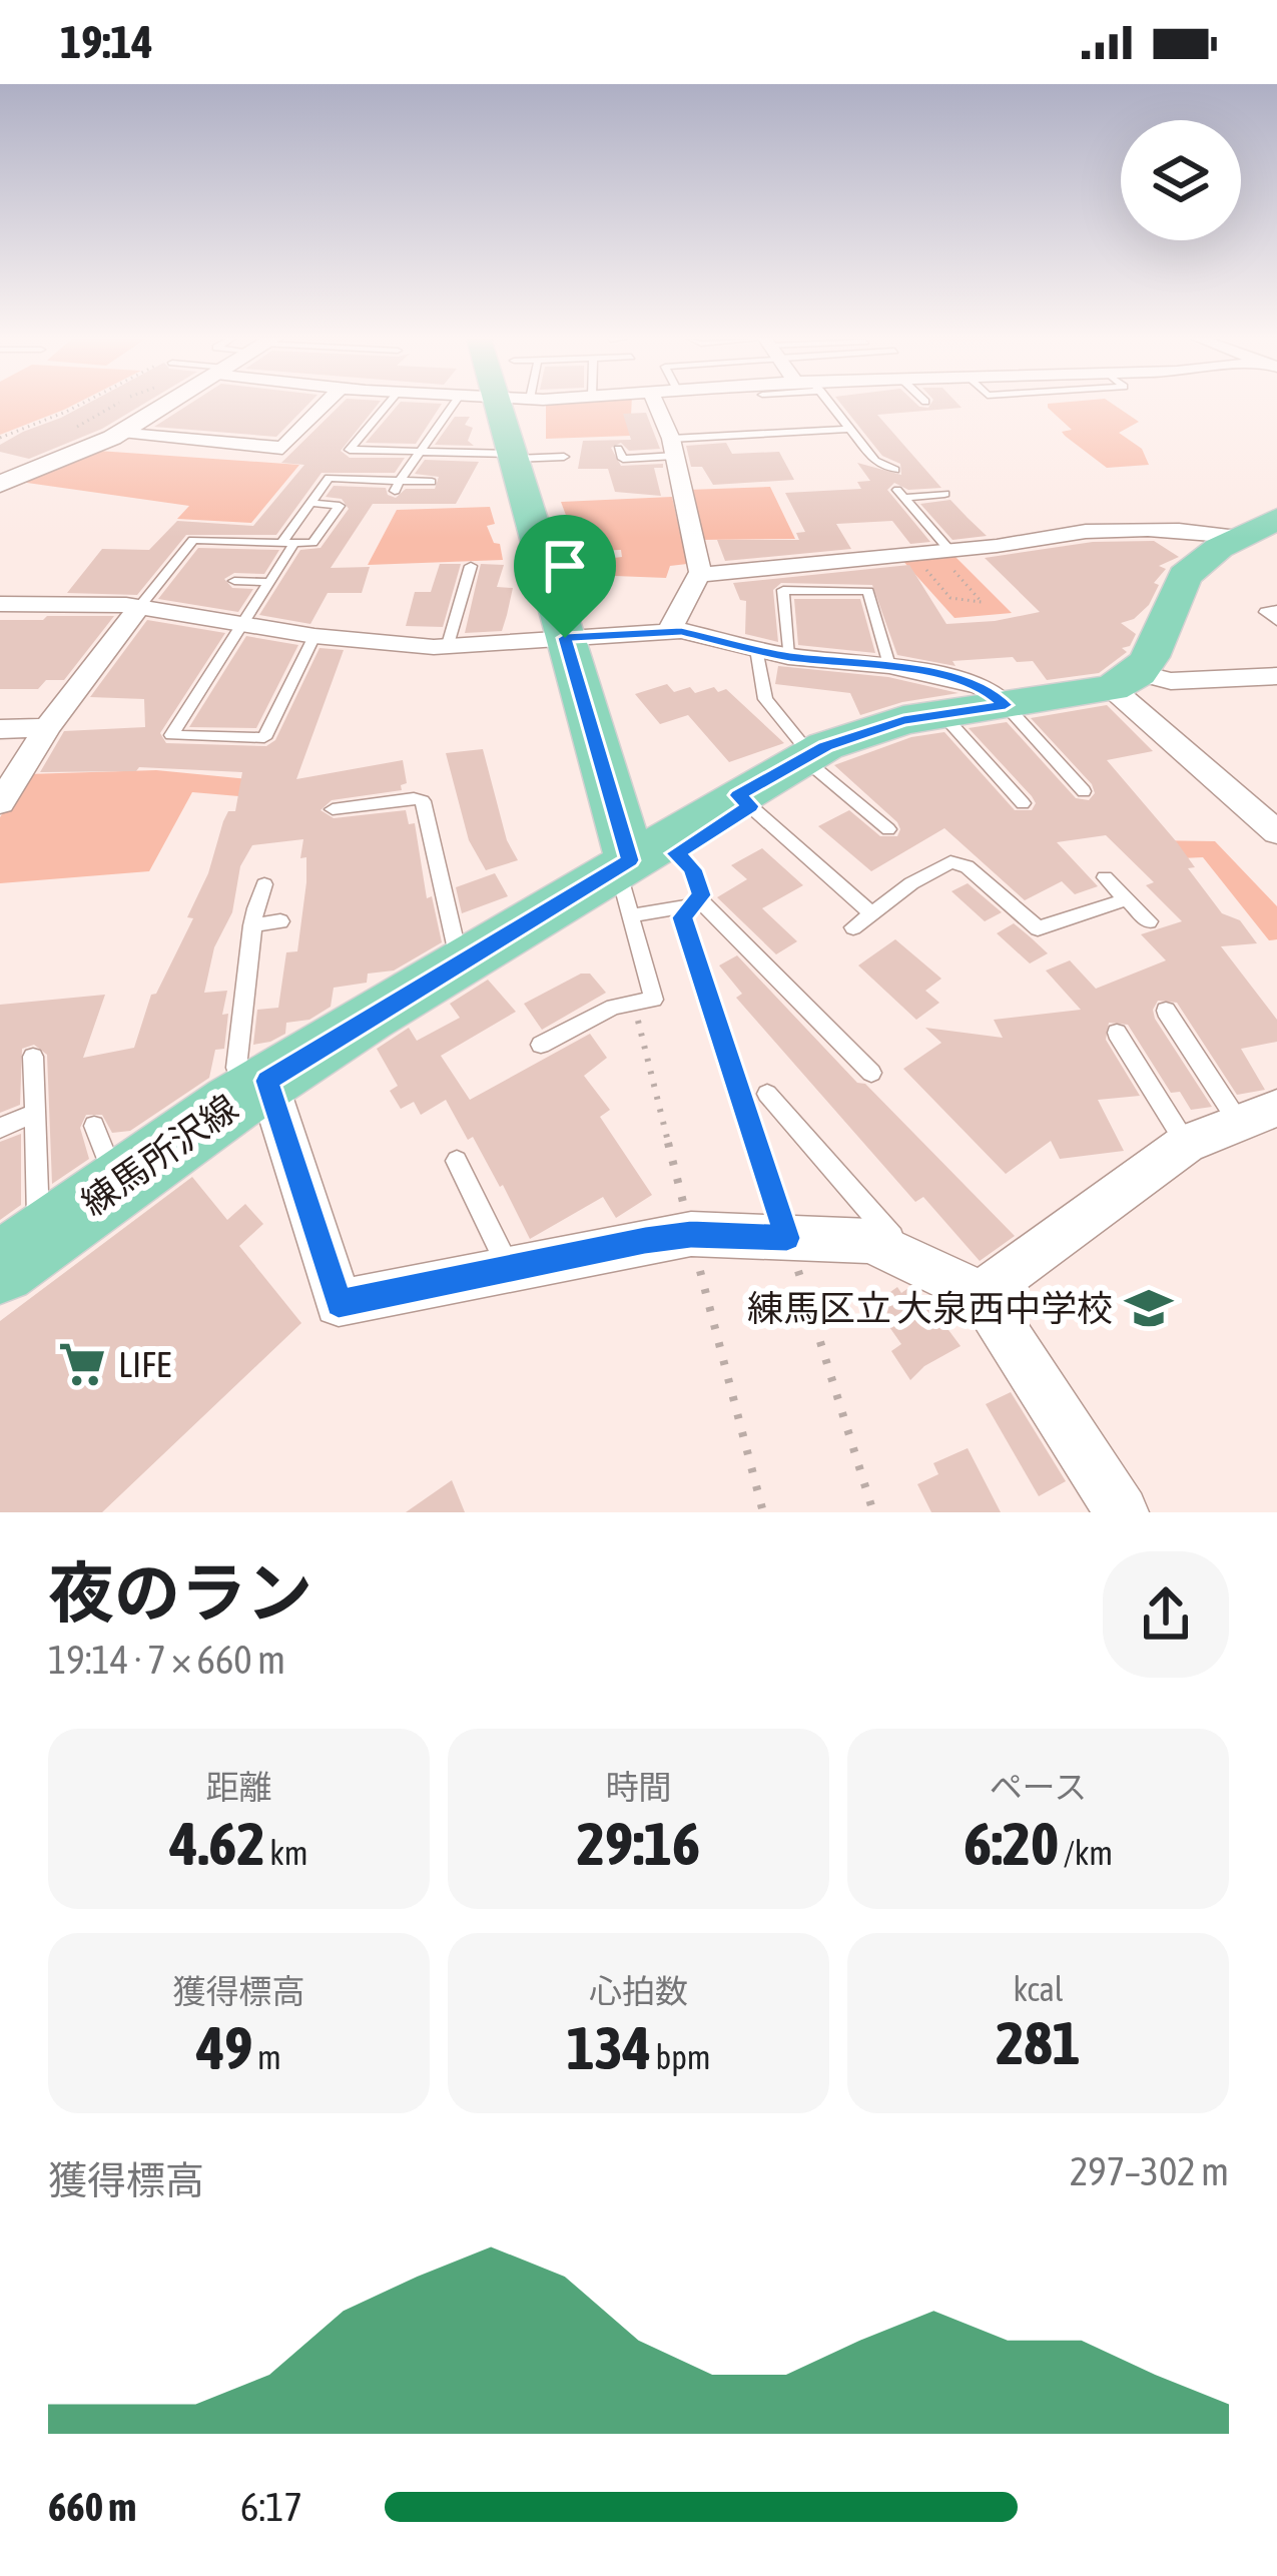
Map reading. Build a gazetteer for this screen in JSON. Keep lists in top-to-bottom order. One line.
{"streets":{"main road":["練馬所沢線"]},"places":{"school or university":["練馬区立 大泉西中学校"],"supermarket":["LIFE"]},"page":{"status":"19:14","heading":["夜のラン","19:14 · 7 × 660 m"],"stats":[["距離","4.62 km"],["時間","29:16"],["ペース","6:20 /km"],["獲得標高","49 m"],["心拍数","134 bpm"],["kcal","281"]],"chart":["獲得標高","297–302 m"],"list":[{"name":"660 m","note":"6:17"}]}}
